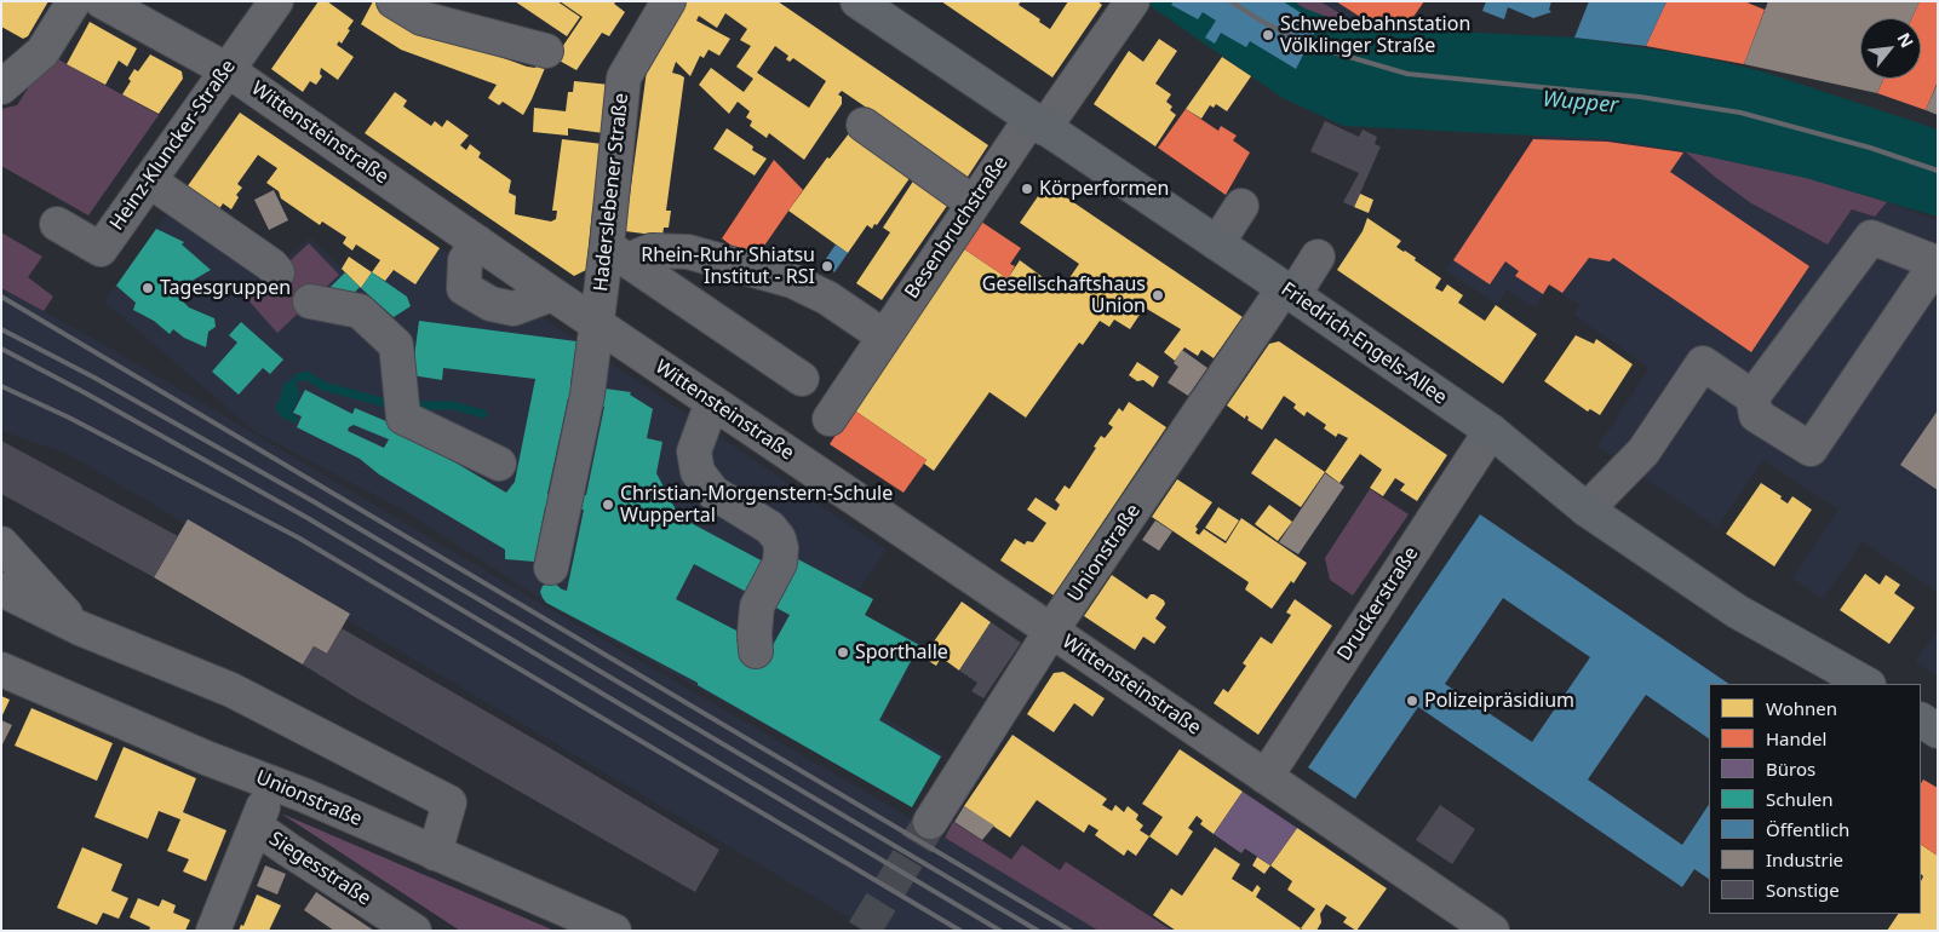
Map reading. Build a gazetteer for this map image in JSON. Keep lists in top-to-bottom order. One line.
{"streets":{"main road":["Friedrich-Engels-Allee"],"street":["Wittensteinstraße","Heinz-Kluncker-Straße","Haderslebener Straße","Besenbruchstraße","Unionstraße","Druckerstraße","Siegesstraße"]},"crossings":[["Wittensteinstraße","Heinz-Kluncker-Straße"],["Wittensteinstraße","Haderslebener Straße"],["Wittensteinstraße","Unionstraße"],["Wittensteinstraße","Druckerstraße"],["Besenbruchstraße","Friedrich-Engels-Allee"],["Friedrich-Engels-Allee","Unionstraße"],["Friedrich-Engels-Allee","Druckerstraße"]],"water":["Wupper"],"places":["Schwebebahnstation Völklinger Straße","Körperformen","Rhein-Ruhr Shiatsu Institut - RSI","Tagesgruppen","Gesellschaftshaus Union","Christian-Morgenstern-Schule Wuppertal","Sporthalle","Polizeipräsidium"],"legend":["Wohnen","Handel","Büros","Schulen","Öffentlich","Industrie","Sonstige"],"north":"top right"}
